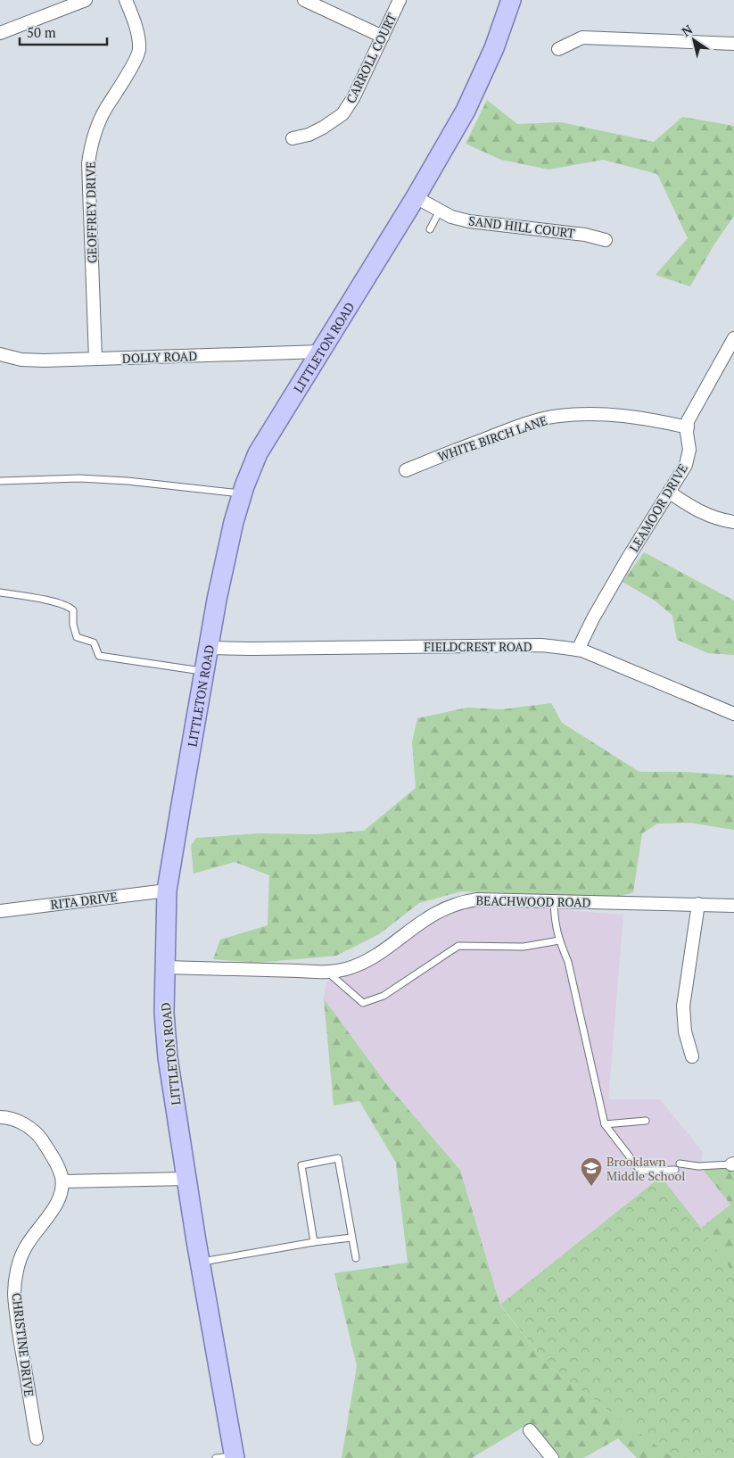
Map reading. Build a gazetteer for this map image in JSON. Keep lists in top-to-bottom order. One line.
{"streets":{"main road":["LITTLETON ROAD"],"street":["CARROLL COURT","GEOFFREY DRIVE","SAND HILL COURT","DOLLY ROAD","WHITE BIRCH LANE","LEAMOOR DRIVE","FIELDCREST ROAD","RITA DRIVE","BEACHWOOD ROAD","CHRISTINE DRIVE"]},"crossings":[["GEOFFREY DRIVE","DOLLY ROAD"],["SAND HILL COURT","LITTLETON ROAD"],["LITTLETON ROAD","DOLLY ROAD"],["LITTLETON ROAD","FIELDCREST ROAD"],["LITTLETON ROAD","RITA DRIVE"],["LITTLETON ROAD","BEACHWOOD ROAD"],["WHITE BIRCH LANE","LEAMOOR DRIVE"],["LEAMOOR DRIVE","FIELDCREST ROAD"]],"places":{"school or university":["Brooklawn Middle School"]},"scale_bar":"50 m","north":"top left"}
